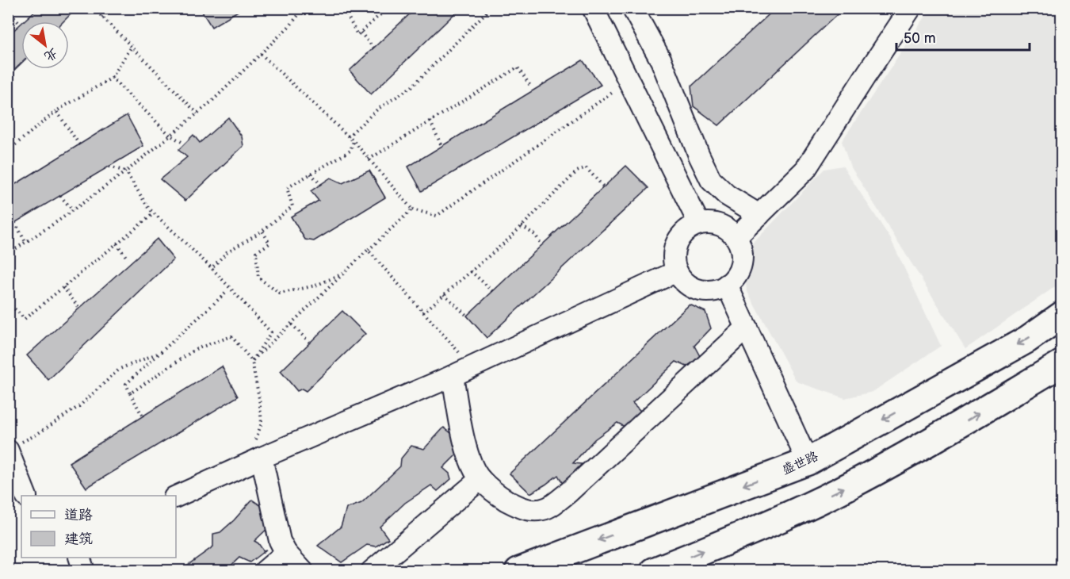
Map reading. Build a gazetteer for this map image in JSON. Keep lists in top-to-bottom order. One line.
{"streets":{"main road":["盛世路"]},"legend":["道路","建筑"],"scale_bar":"50 m","north":"bottom right"}
